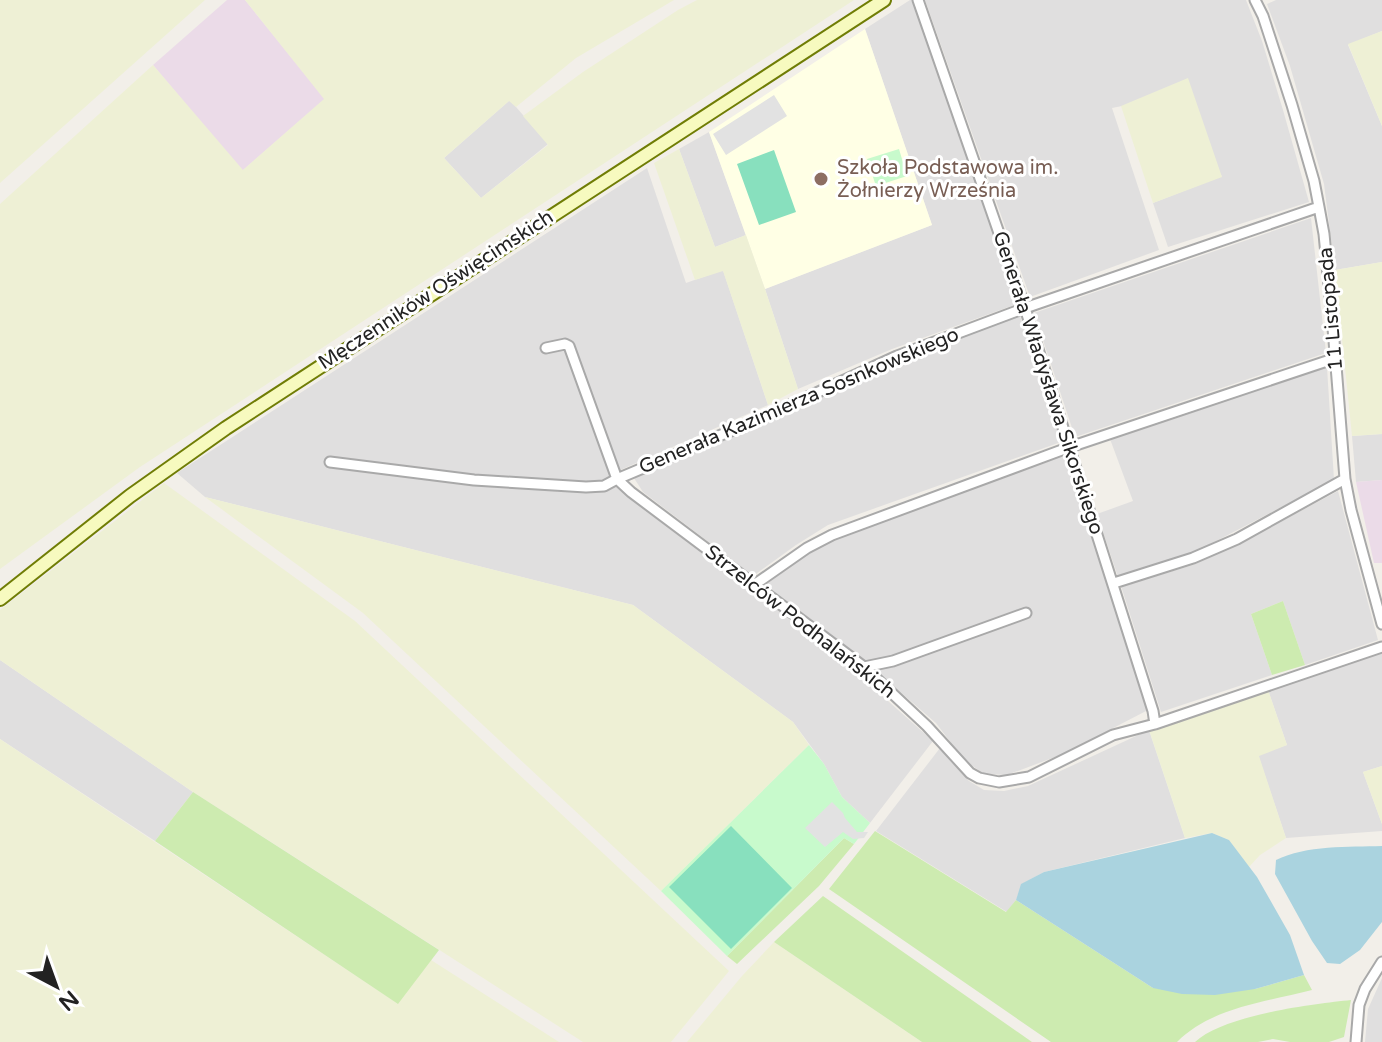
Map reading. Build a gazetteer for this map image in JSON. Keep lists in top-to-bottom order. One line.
{"streets":{"main road":["Męczenników Oświęcimskich"],"street":["11 Listopada","Generała Władysława Sikorskiego","Generała Kazimierza Sosnkowskiego","Strzelców Podhalańskich"]},"crossings":[["11 Listopada","Generała Kazimierza Sosnkowskiego"],["Generała Władysława Sikorskiego","Generała Kazimierza Sosnkowskiego"],["Generała Władysława Sikorskiego","Strzelców Podhalańskich"],["Generała Kazimierza Sosnkowskiego","Strzelców Podhalańskich"]],"places":["Szkoła Podstawowa im. Żołnierzy Września"],"north":"bottom right"}
